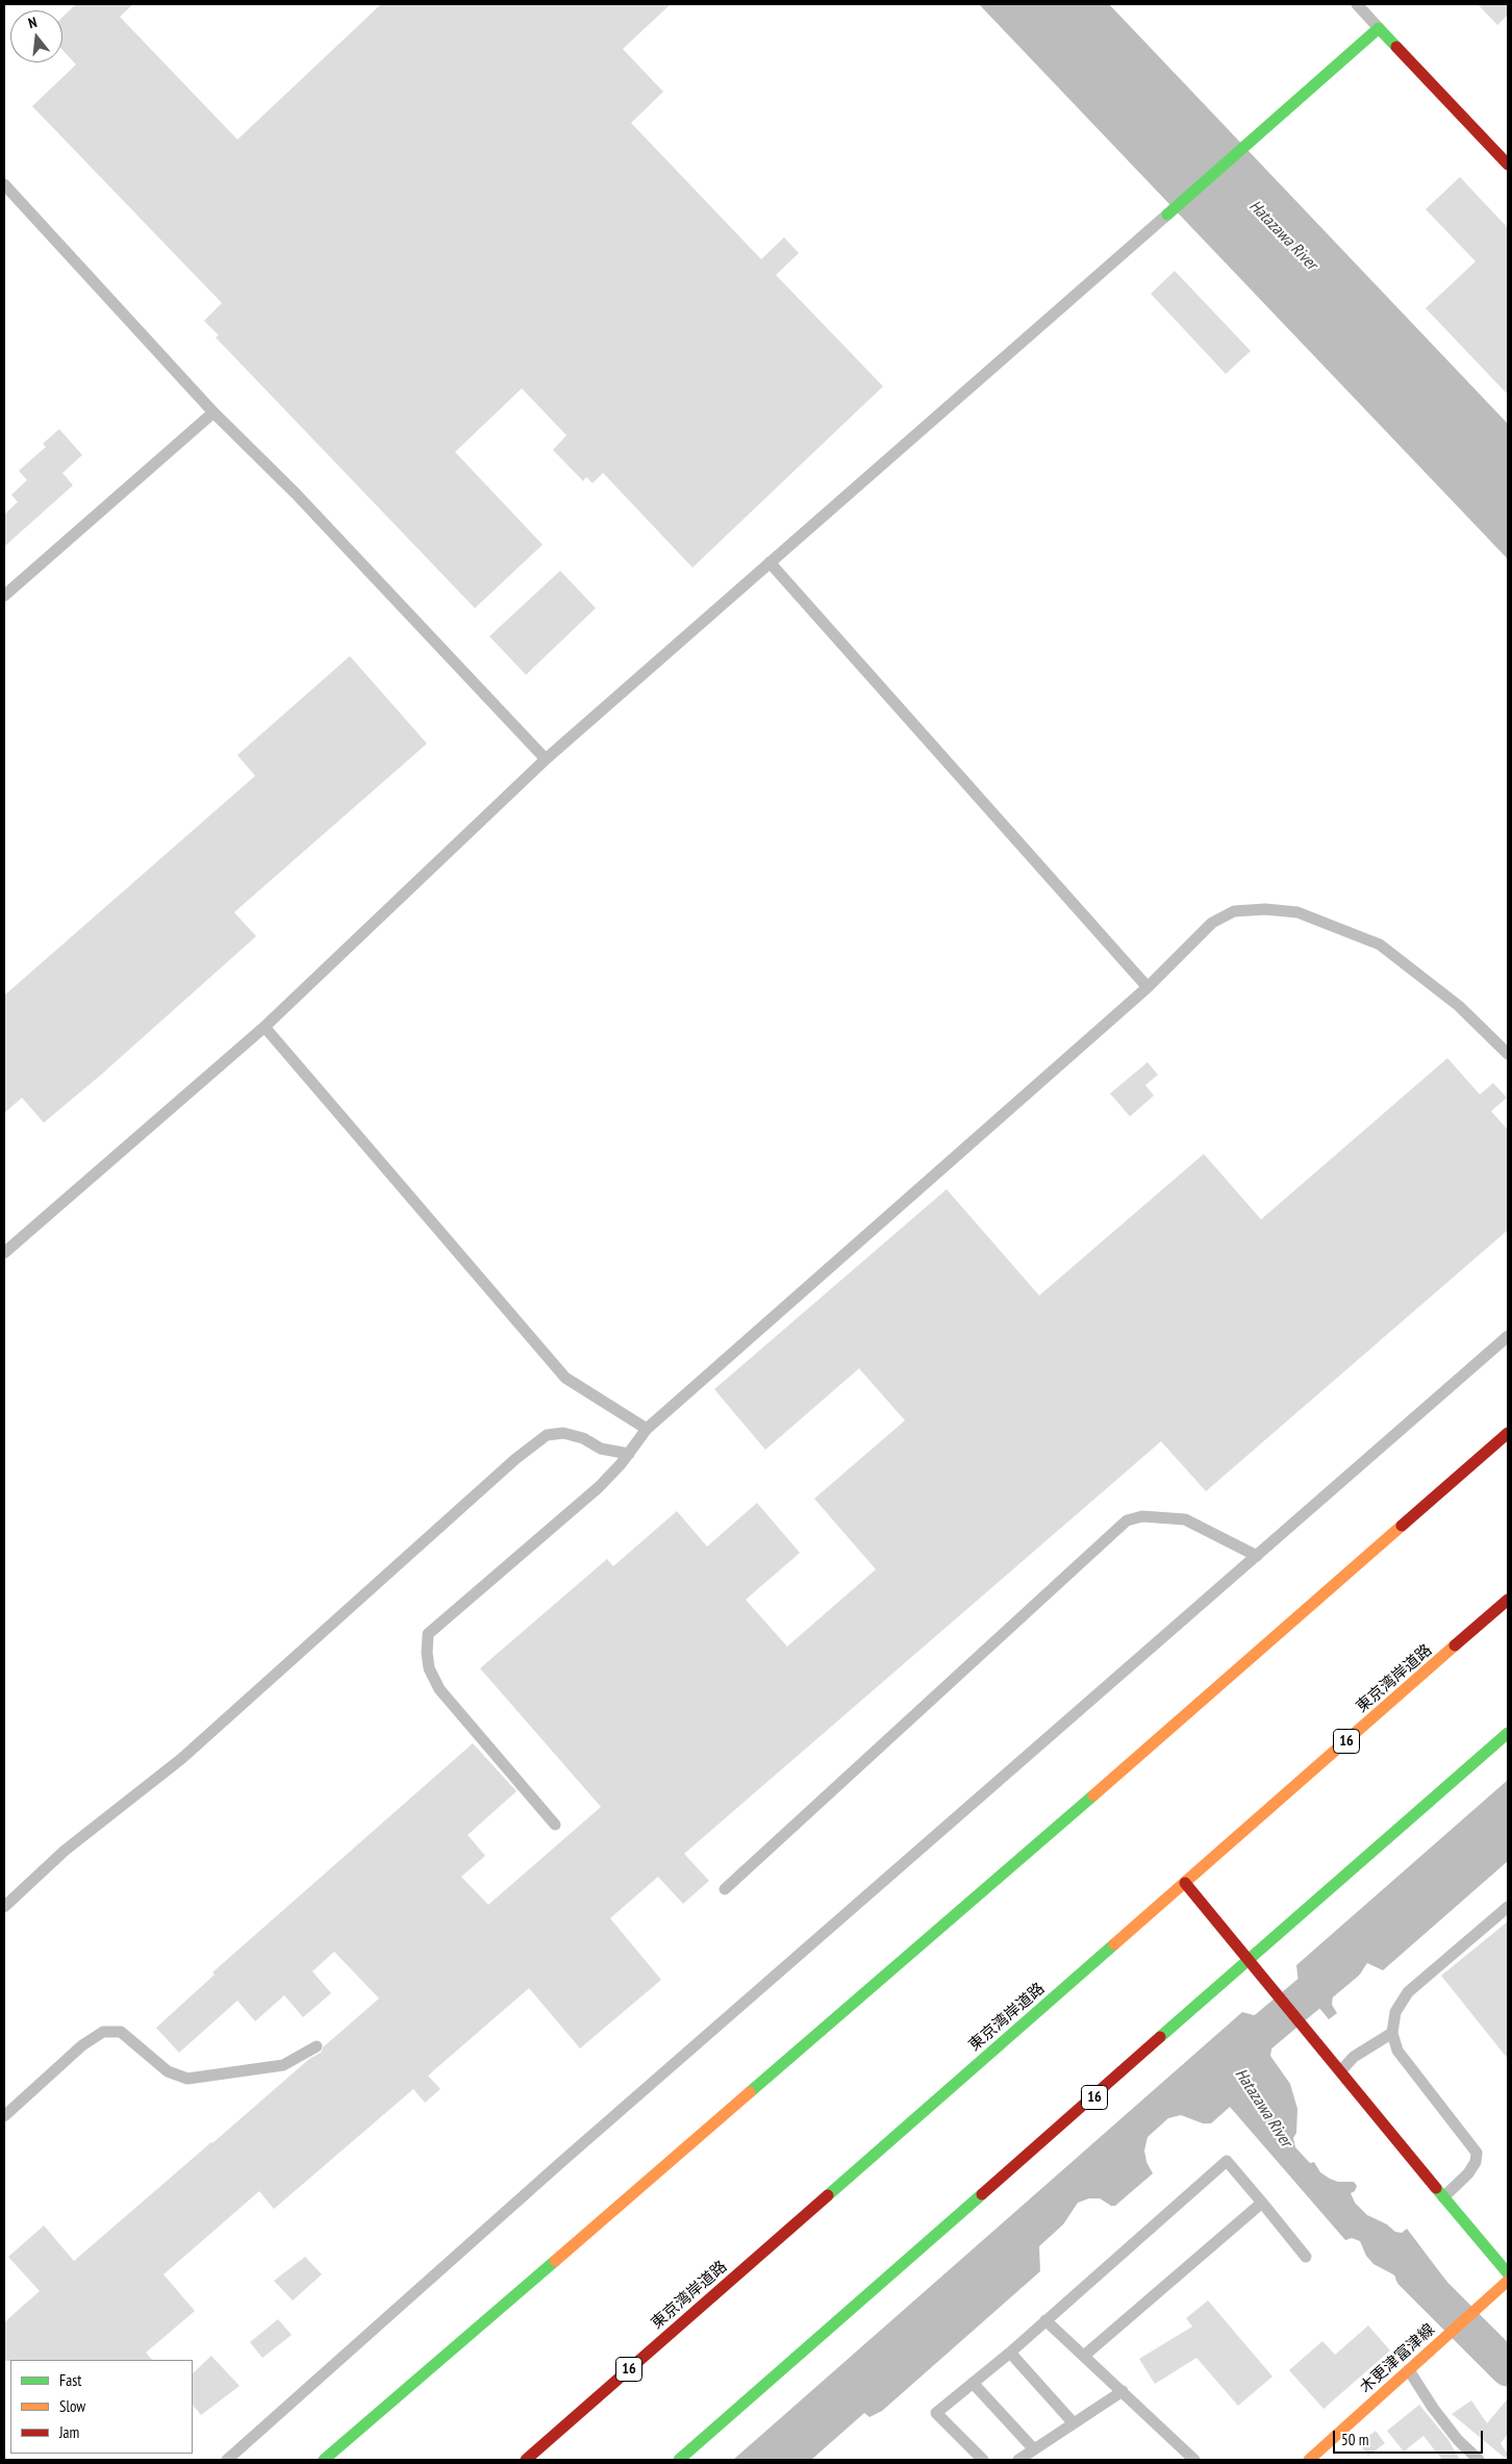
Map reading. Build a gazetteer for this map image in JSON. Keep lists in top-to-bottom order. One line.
{"streets":{"main road":["東京湾岸道路","16","木更津富津線"]},"water":["Hatazawa River"],"legend":["Fast","Slow","Jam"],"scale_bar":"50 m","north":"top"}
